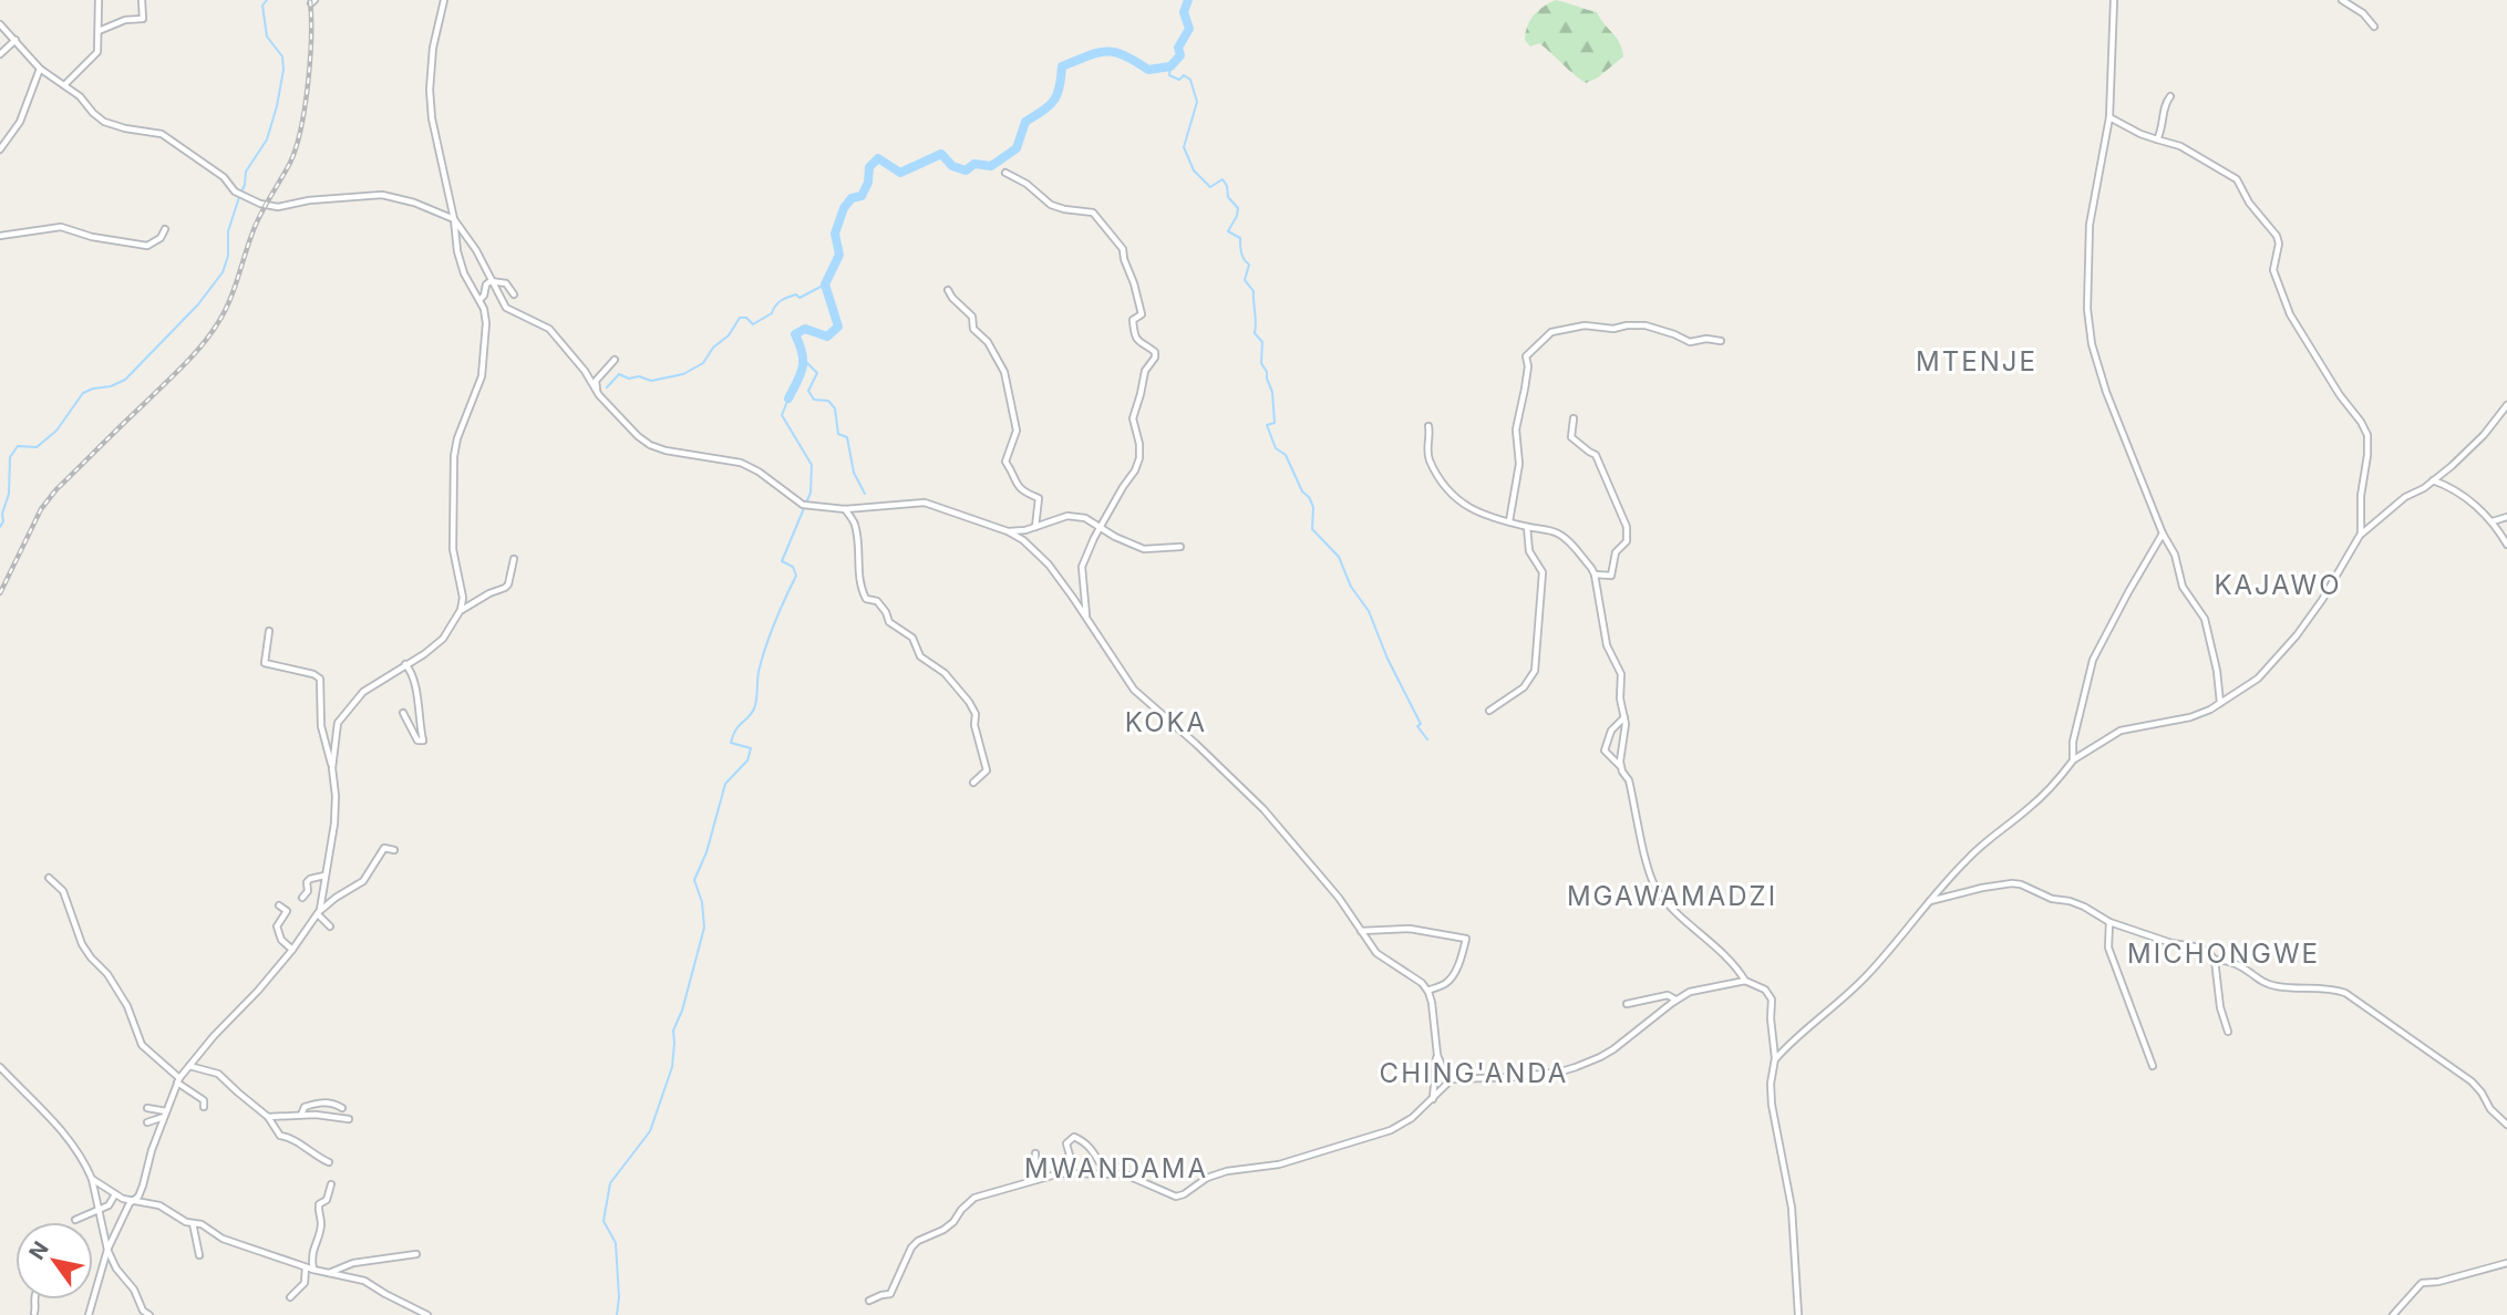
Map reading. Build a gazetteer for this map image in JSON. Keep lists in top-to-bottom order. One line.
{"districts":["MTENJE","KAJAWO","KOKA","MGAWAMADZI","MICHONGWE","CHING'ANDA","MWANDAMA"],"north":"top left"}
